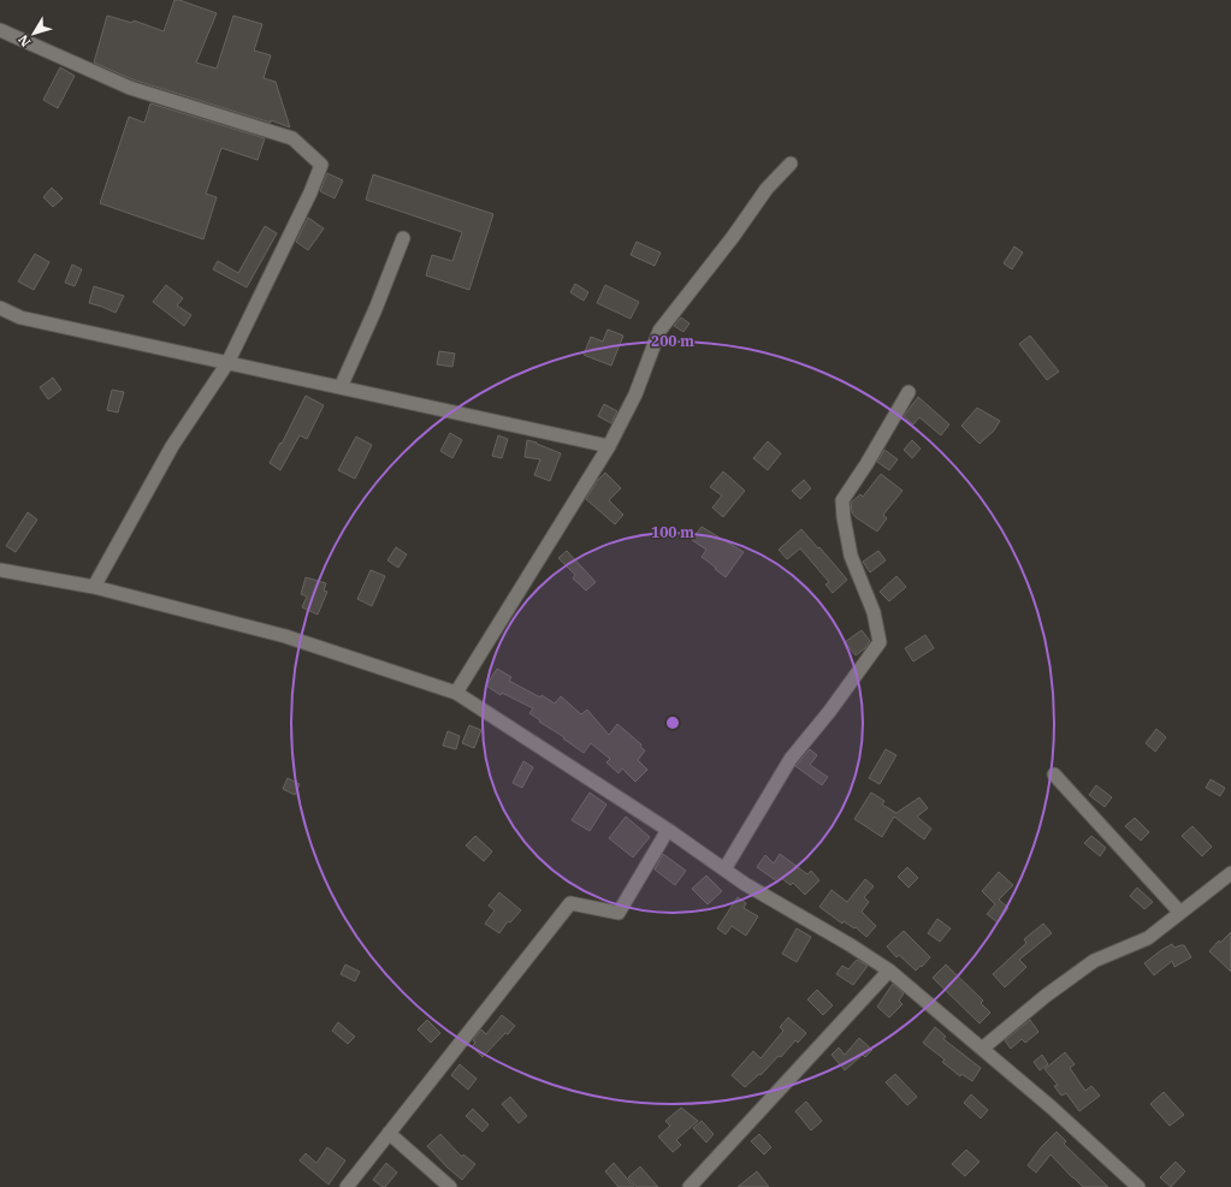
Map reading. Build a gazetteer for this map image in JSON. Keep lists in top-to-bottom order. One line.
{"north":"bottom left","rings":["200 m","100 m"]}
